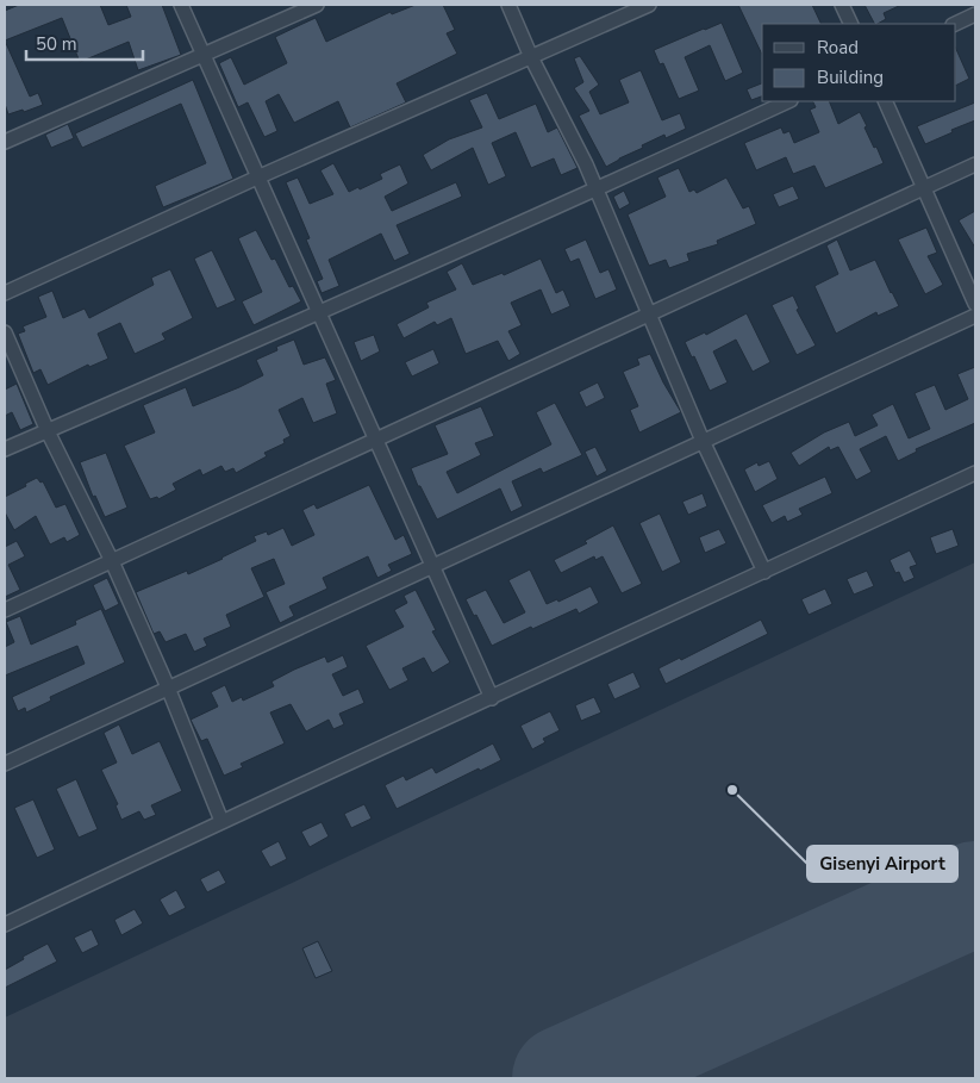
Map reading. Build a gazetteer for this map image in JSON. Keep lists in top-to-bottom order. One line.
{"places":["Gisenyi Airport"],"legend":["Road","Building"],"scale_bar":"50 m"}
